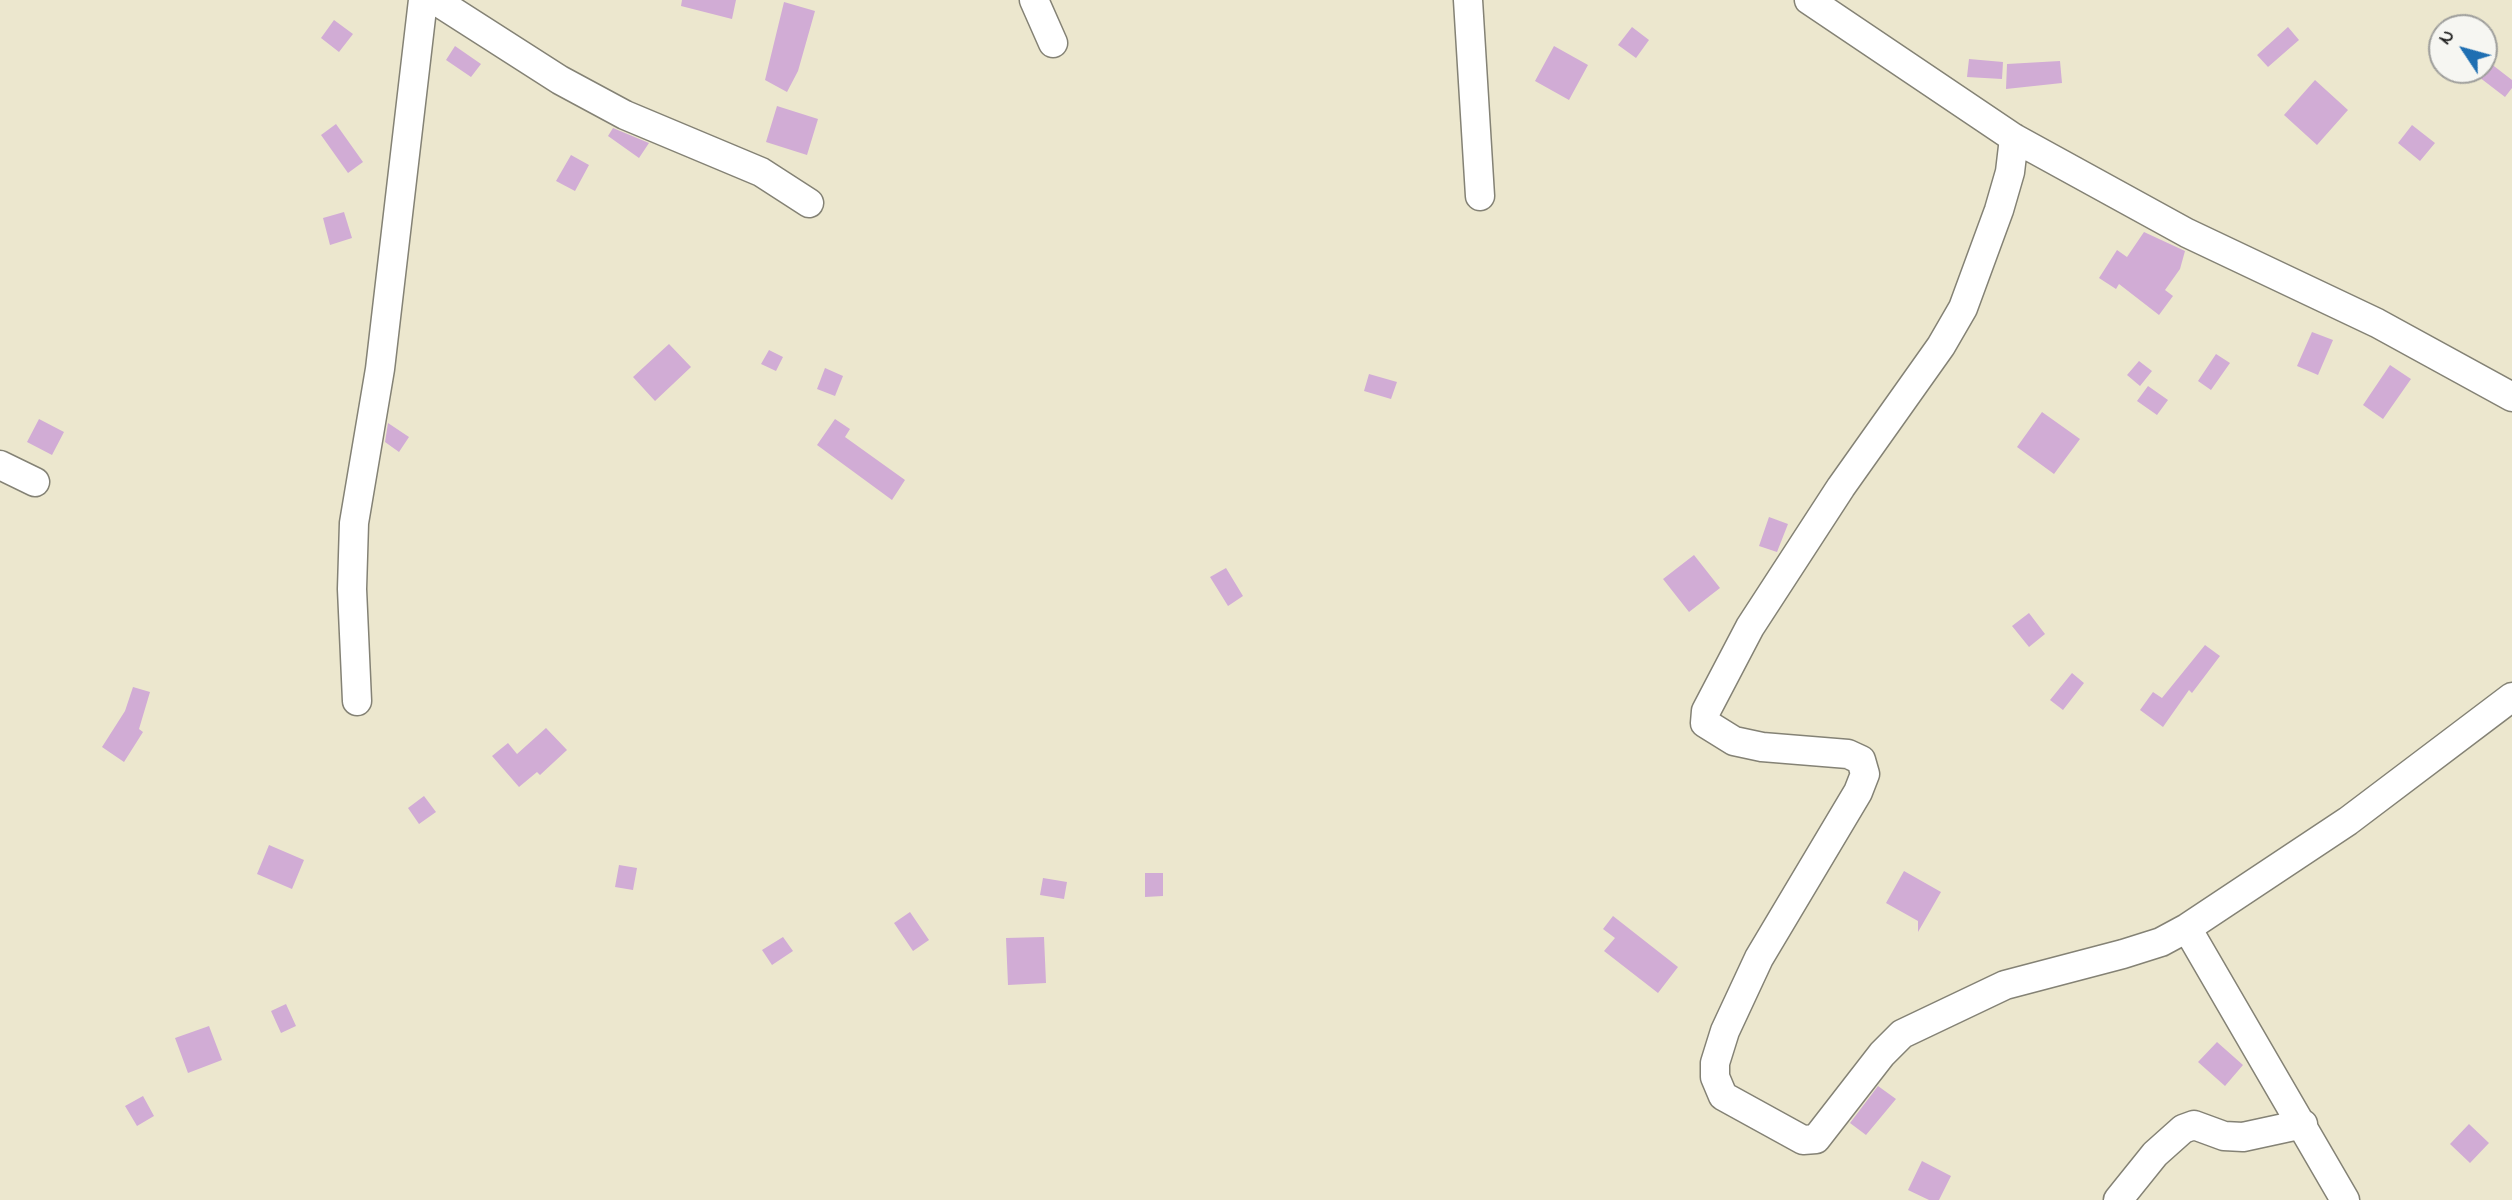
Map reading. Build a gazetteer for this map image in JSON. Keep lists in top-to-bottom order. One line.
{"north":"top left"}
